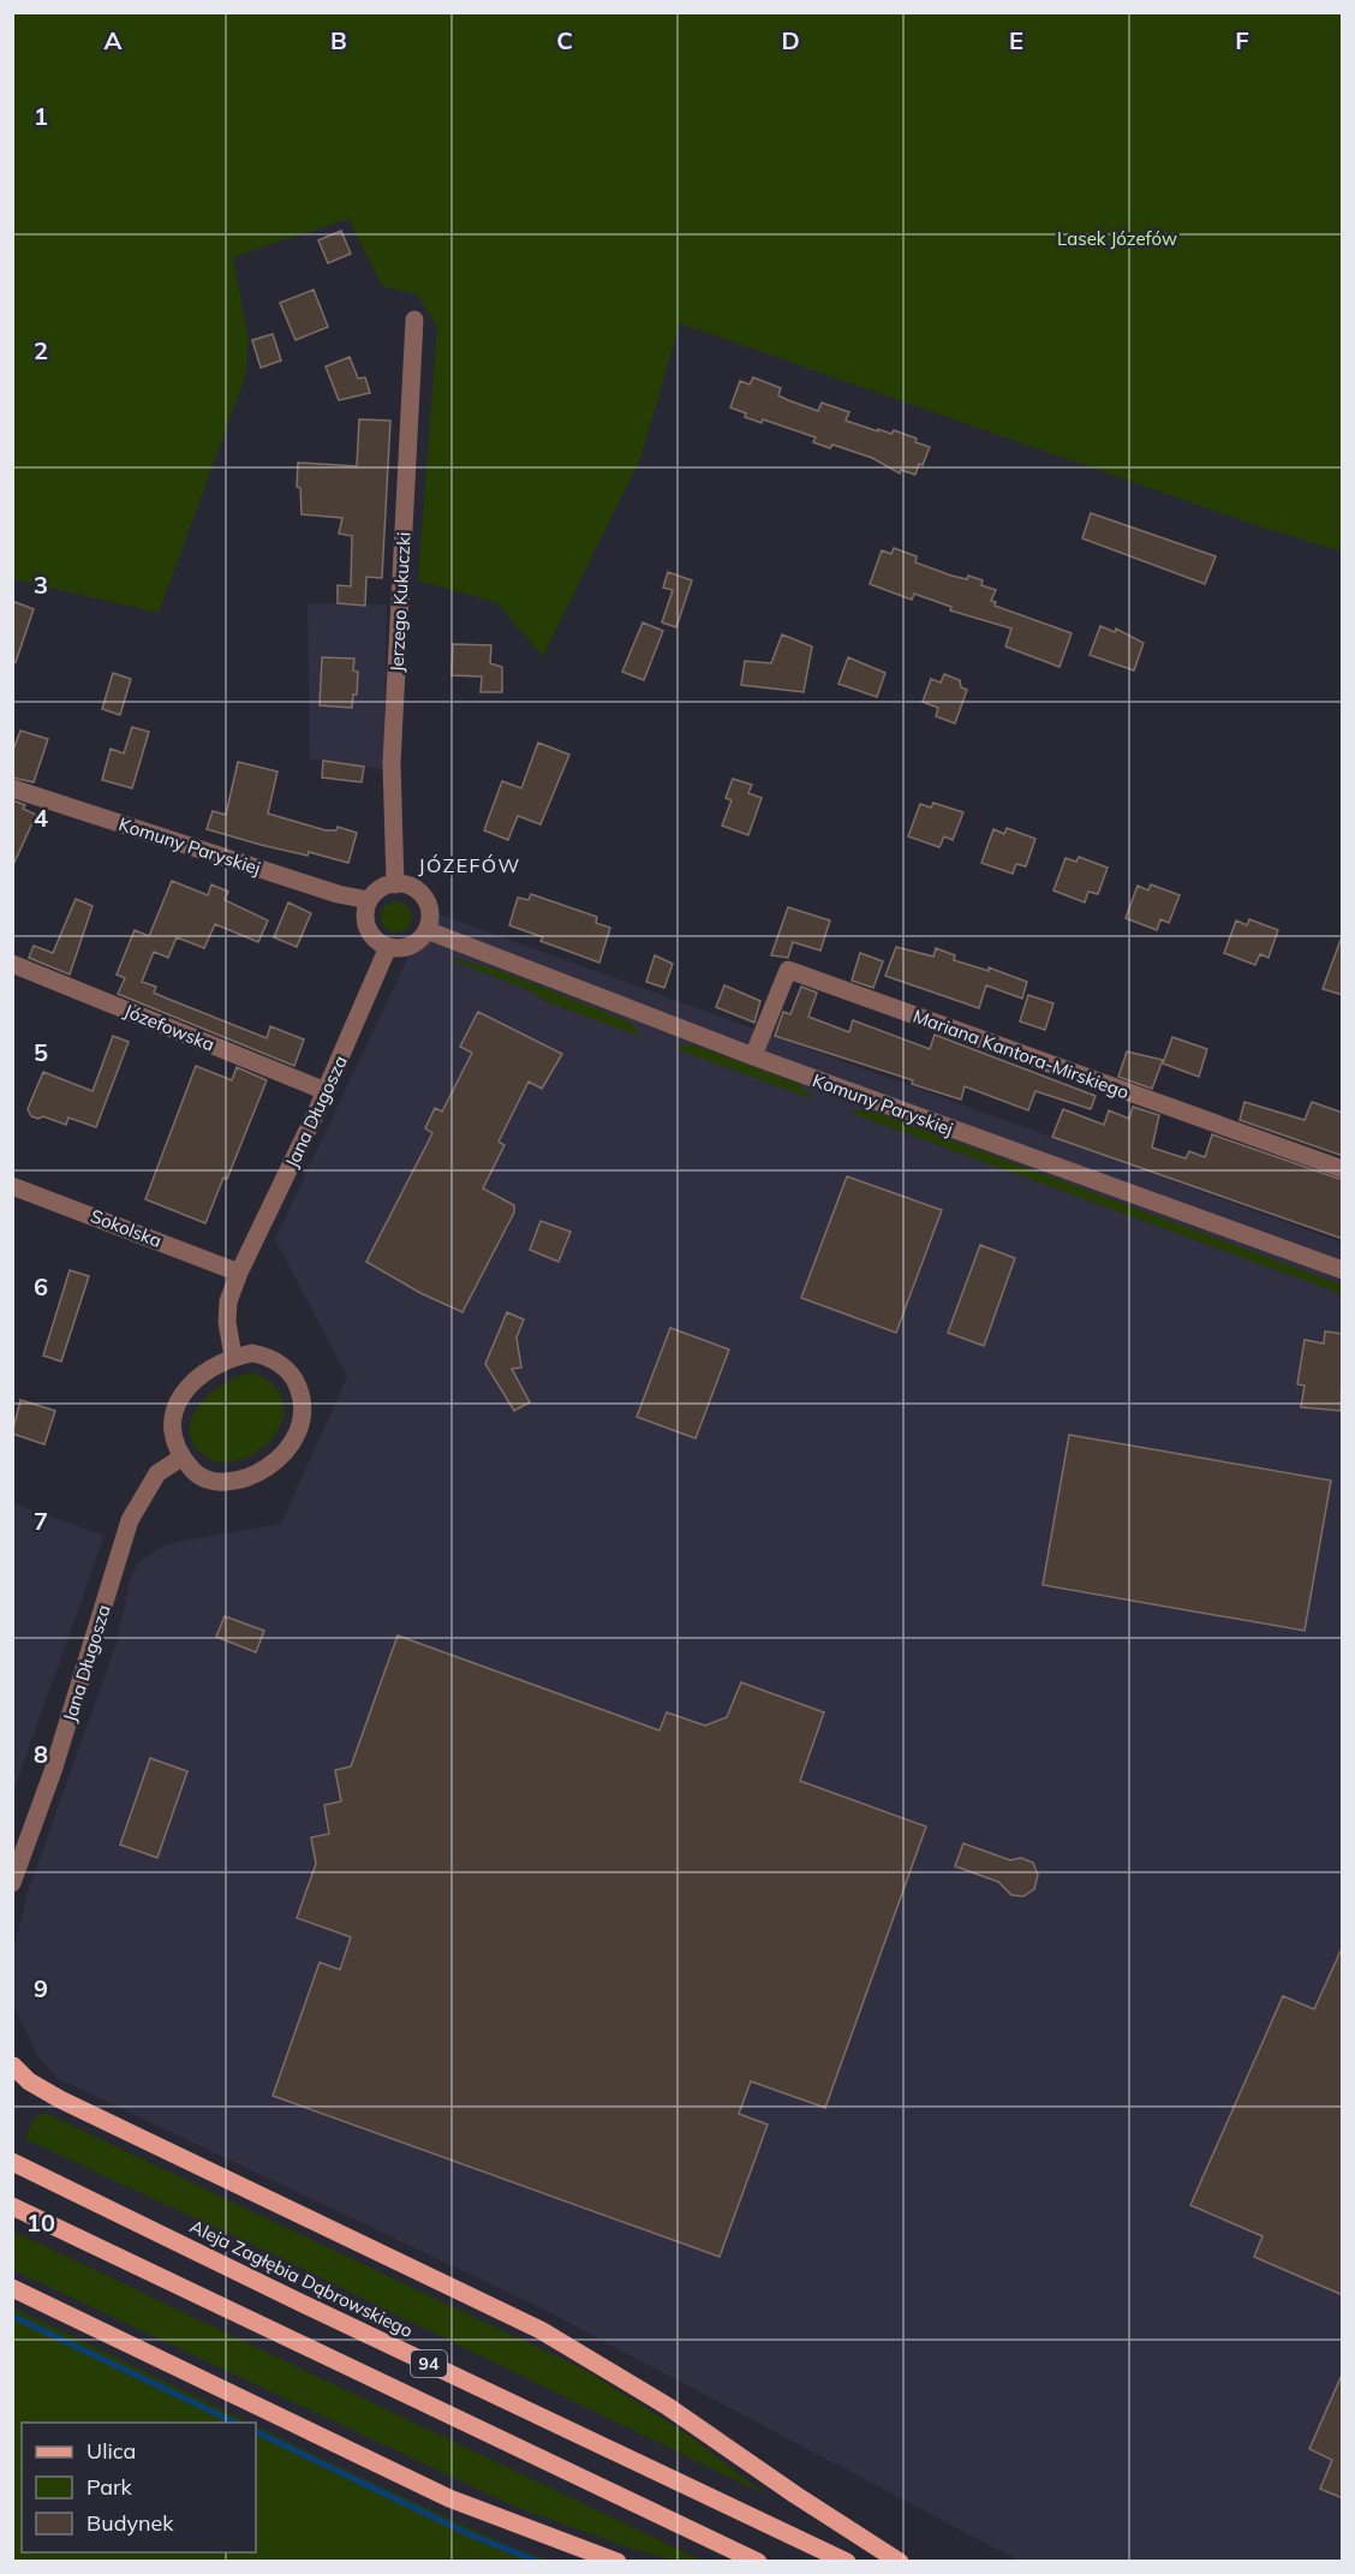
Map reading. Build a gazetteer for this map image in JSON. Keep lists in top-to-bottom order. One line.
{"streets":{"main road":["Aleja Zagłębia Dąbrowskiego","94"],"street":["Jerzego Kukuczki","Komuny Paryskiej","Józefowska","Mariana Kantora-Mirskiego","Jana Długosza","Sokolska"]},"crossings":[["Jerzego Kukuczki","Komuny Paryskiej"],["Jerzego Kukuczki","Jana Długosza"],["Komuny Paryskiej","Mariana Kantora-Mirskiego"],["Komuny Paryskiej","Jana Długosza"],["Józefowska","Jana Długosza"],["Jana Długosza","Sokolska"]],"districts":["JÓZEFÓW"],"parks":["Lasek Józefów"],"legend":["Ulica","Park","Budynek"],"grid":{"columns":["A","B","C","D","E","F"],"rows":["1","2","3","4","5","6","7","8","9","10"]}}
